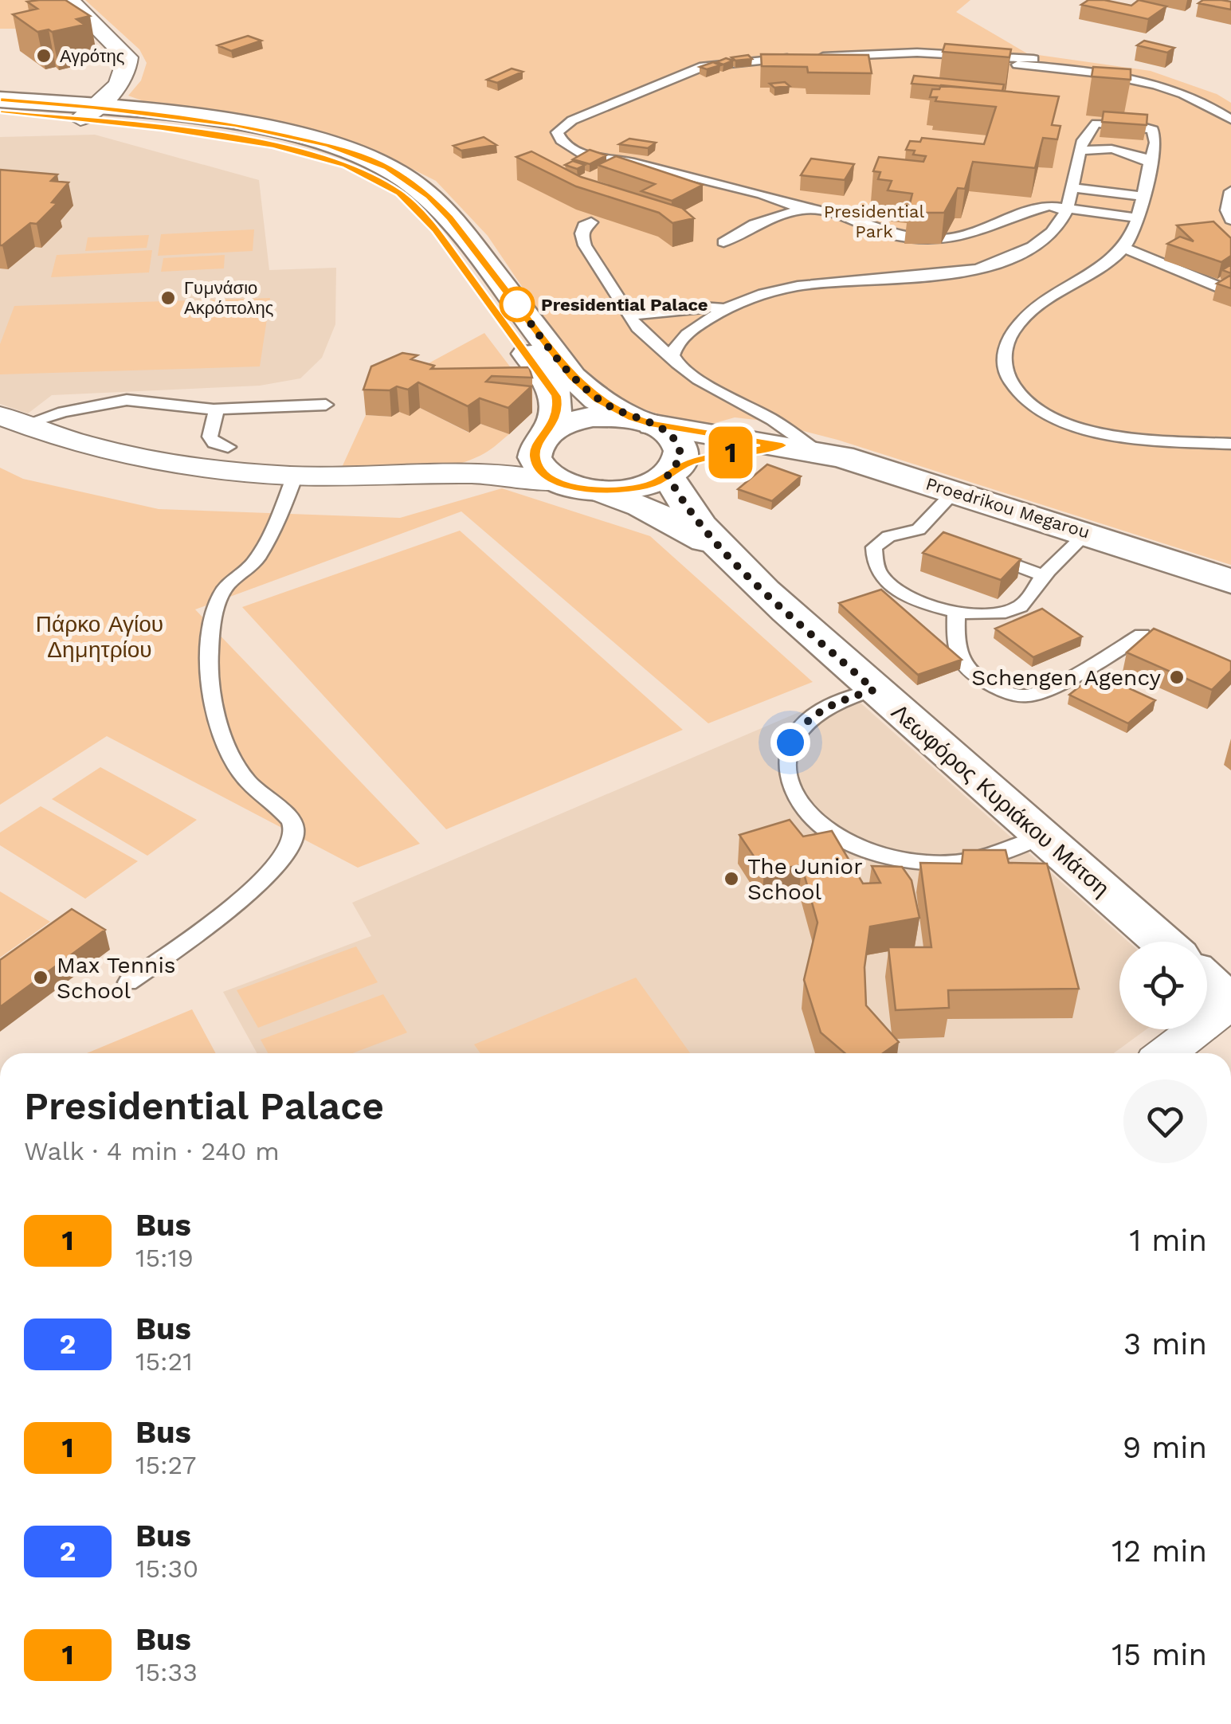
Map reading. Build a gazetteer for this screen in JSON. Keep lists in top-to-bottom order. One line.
{"streets":{"main road":["Proedrikou Megarou","Λεωφόρος Κυριάκου Μάτση"]},"crossings":[["Proedrikou Megarou","Λεωφόρος Κυριάκου Μάτση"]],"parks":["Presidential Park","Πάρκο Αγίου Δημητρίου"],"places":["Αγρότης","Γυμνάσιο Ακρόπολης","Presidential Palace","Schengen Agency","The Junior School","Max Tennis School"],"lines":["bus line 1"],"page":{"on_map":"1","heading":["Presidential Palace","Walk · 4 min · 240 m"],"list":[{"mark":"1","name":"Bus","note":"15:19","value":"1 min"},{"mark":"2","name":"Bus","note":"15:21","value":"3 min"},{"mark":"1","name":"Bus","note":"15:27","value":"9 min"},{"mark":"2","name":"Bus","note":"15:30","value":"12 min"},{"mark":"1","name":"Bus","note":"15:33","value":"15 min"}]}}
